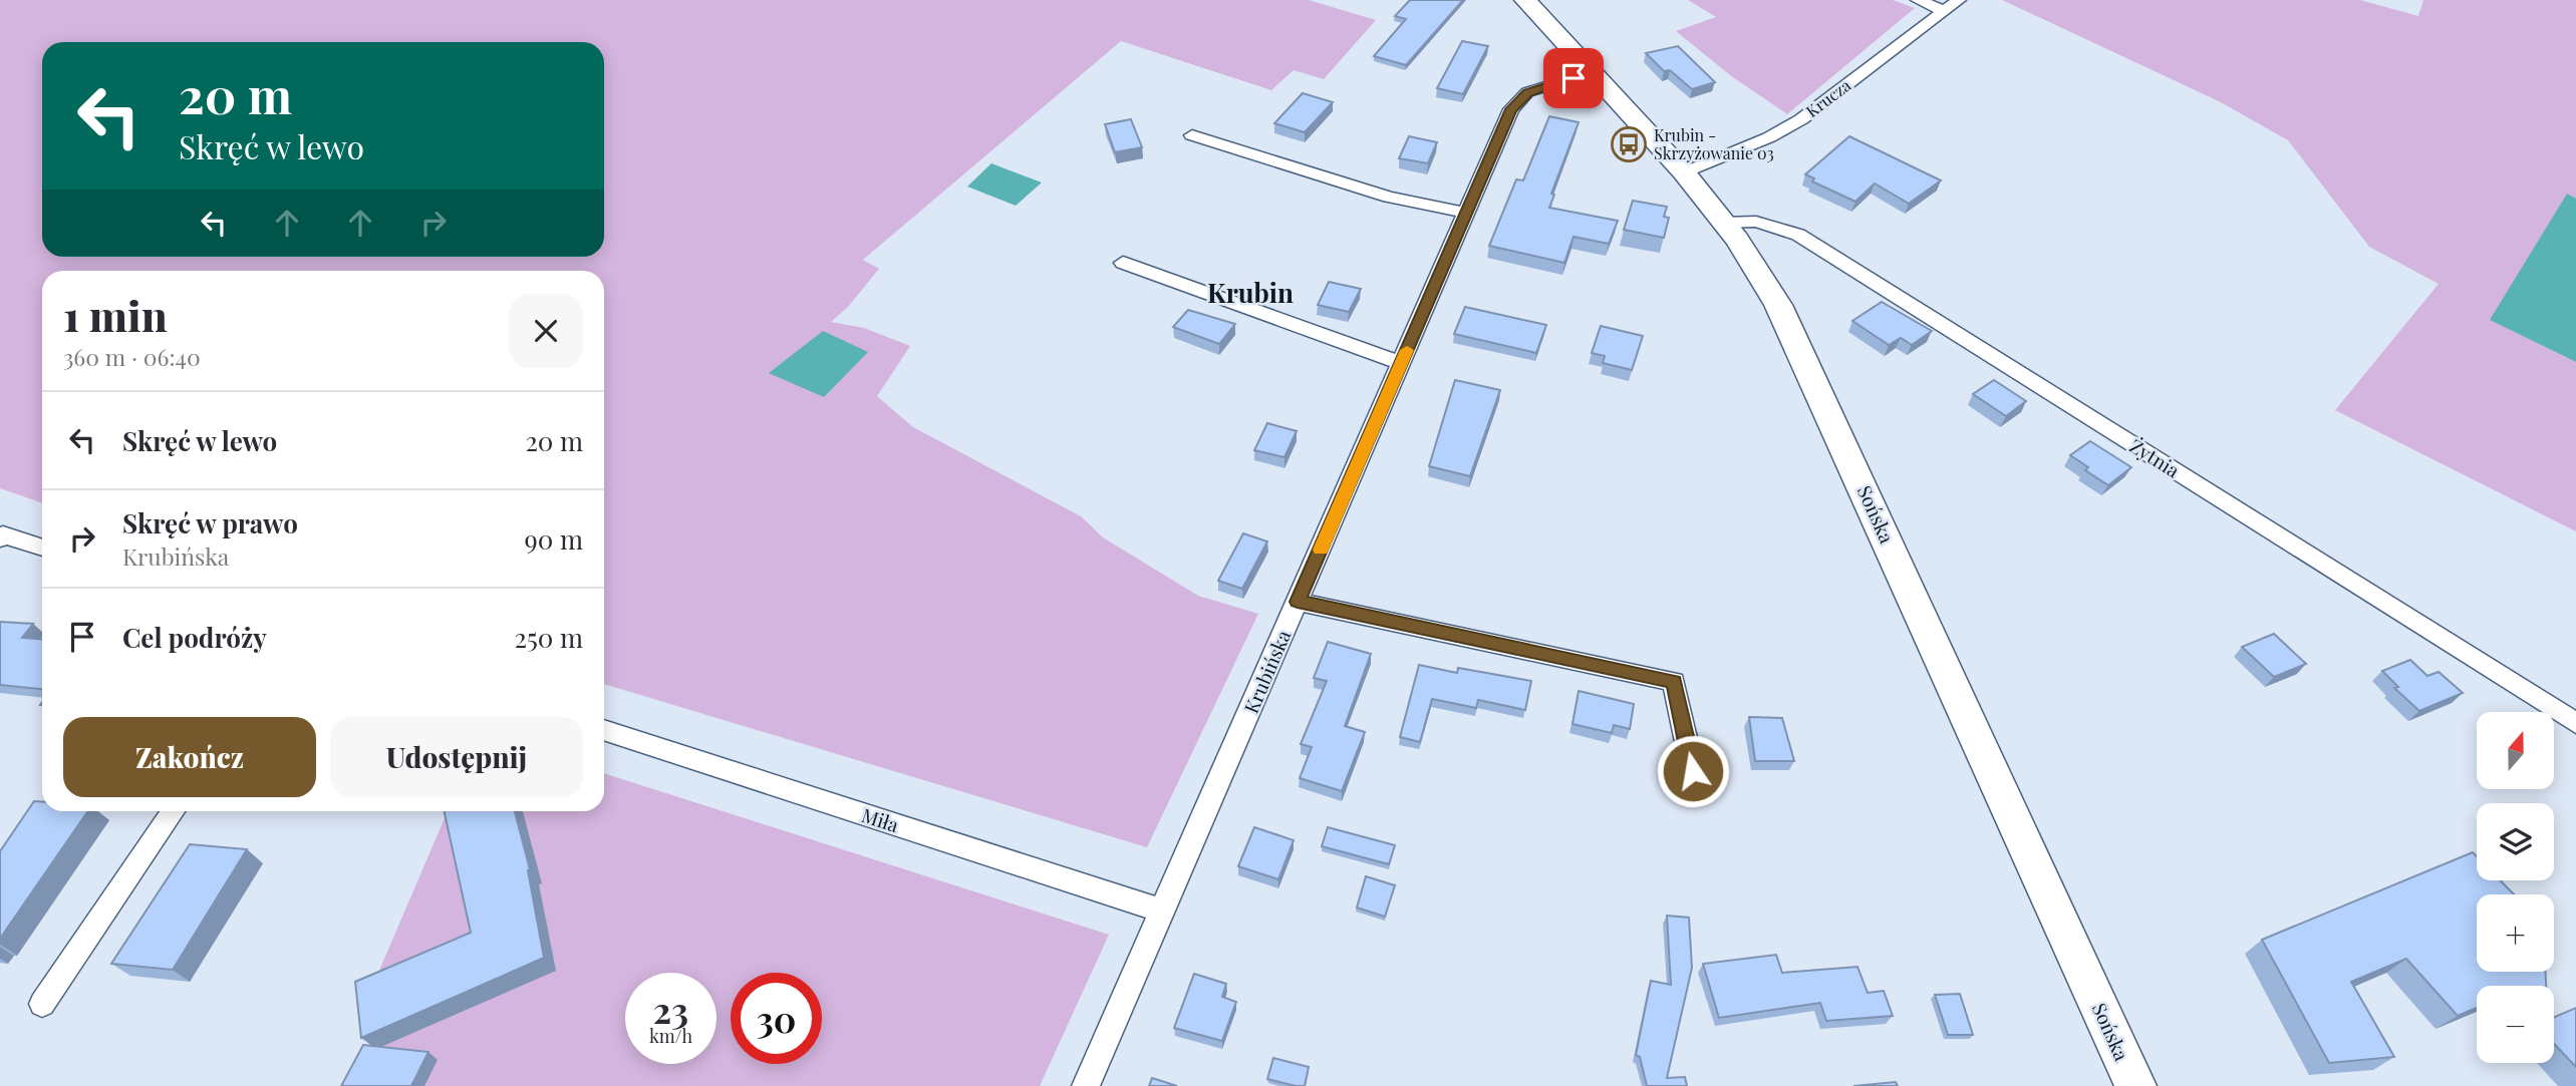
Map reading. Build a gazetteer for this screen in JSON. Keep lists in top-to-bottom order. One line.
{"streets":{"street":["Krucza","Żytnia","Sońska","Krubińska","Miła"]},"crossings":[["Krucza","Sońska"],["Żytnia","Sońska"],["Sońska","Krubińska"],["Krubińska","Miła"]],"districts":["Krubin"],"places":{"bus stop":["Krubin - Skrzyżowanie 03"]},"north":"top","page":{"turn":["20 m","Skręć w lewo"],"heading":["1 min","360 m · 06:40"],"list":[{"name":"Skręć w lewo","value":"20 m"},{"name":"Skręć w prawo","note":"Krubińska","value":"90 m"},{"name":"Cel podróży","value":"250 m"}],"buttons":["Zakończ","Udostępnij"],"map_buttons":["+","−"],"speed":"23 km/h","limit":"30"}}
